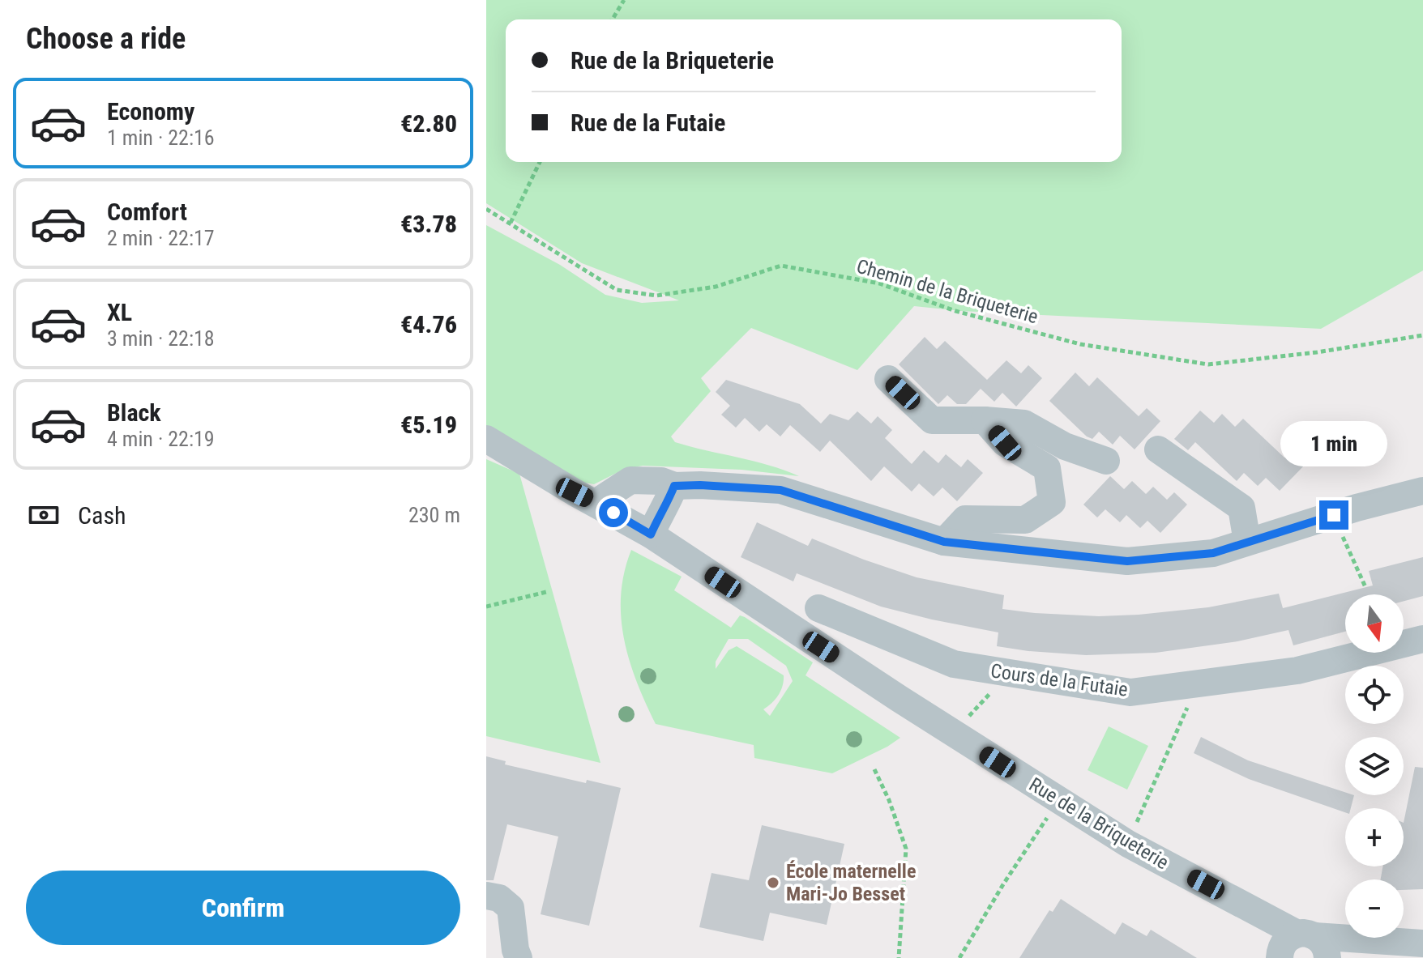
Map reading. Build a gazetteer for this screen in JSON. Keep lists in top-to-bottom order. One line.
{"streets":{"street":["Cours de la Futaie","Rue de la Briqueterie"],"path":["Chemin de la Briqueterie"]},"places":["École maternelle Mari-Jo Besset"],"north":"bottom","page":{"heading":"Choose a ride","banner":["Rue de la Briqueterie","Rue de la Futaie"],"list":[{"name":"Economy","note":"1 min · 22:16","value":"€2.80"},{"name":"Comfort","note":"2 min · 22:17","value":"€3.78"},{"name":"XL","note":"3 min · 22:18","value":"€4.76"},{"name":"Black","note":"4 min · 22:19","value":"€5.19"}],"bubble":"1 min","pay":["Cash","230 m"],"map_buttons":["+","−"],"buttons":"Confirm"}}
